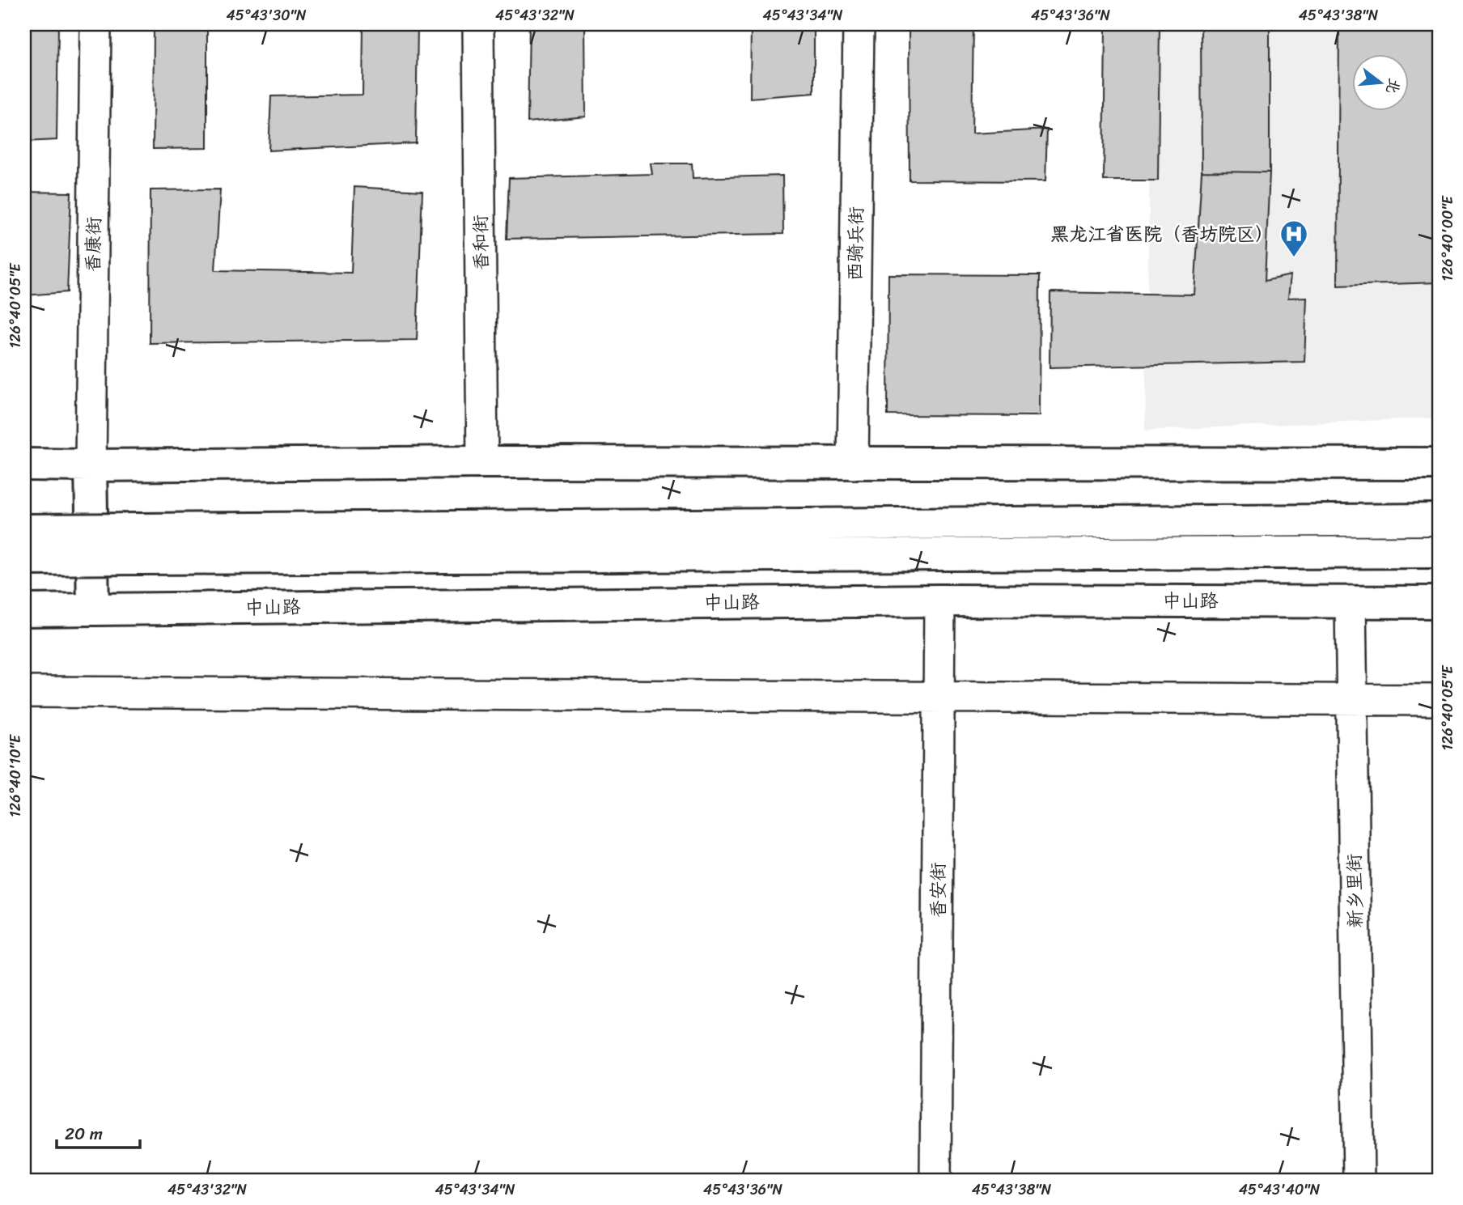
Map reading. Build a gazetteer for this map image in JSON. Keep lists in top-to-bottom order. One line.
{"streets":{"main road":["中山路"],"street":["香和街","西骑兵街","香康街","香安街","新乡里街"]},"crossings":[["中山路","香安街"],["中山路","新乡里街"]],"places":{"hospital":["黑龙江省医院（香坊院区）"]},"scale_bar":"20 m","north":"right","coordinates":["45°43'30\"N","45°43'32\"N","45°43'34\"N","45°43'36\"N","45°43'38\"N","126°40'00\"E","126°40'05\"E","126°40'10\"E","45°43'40\"N"]}
